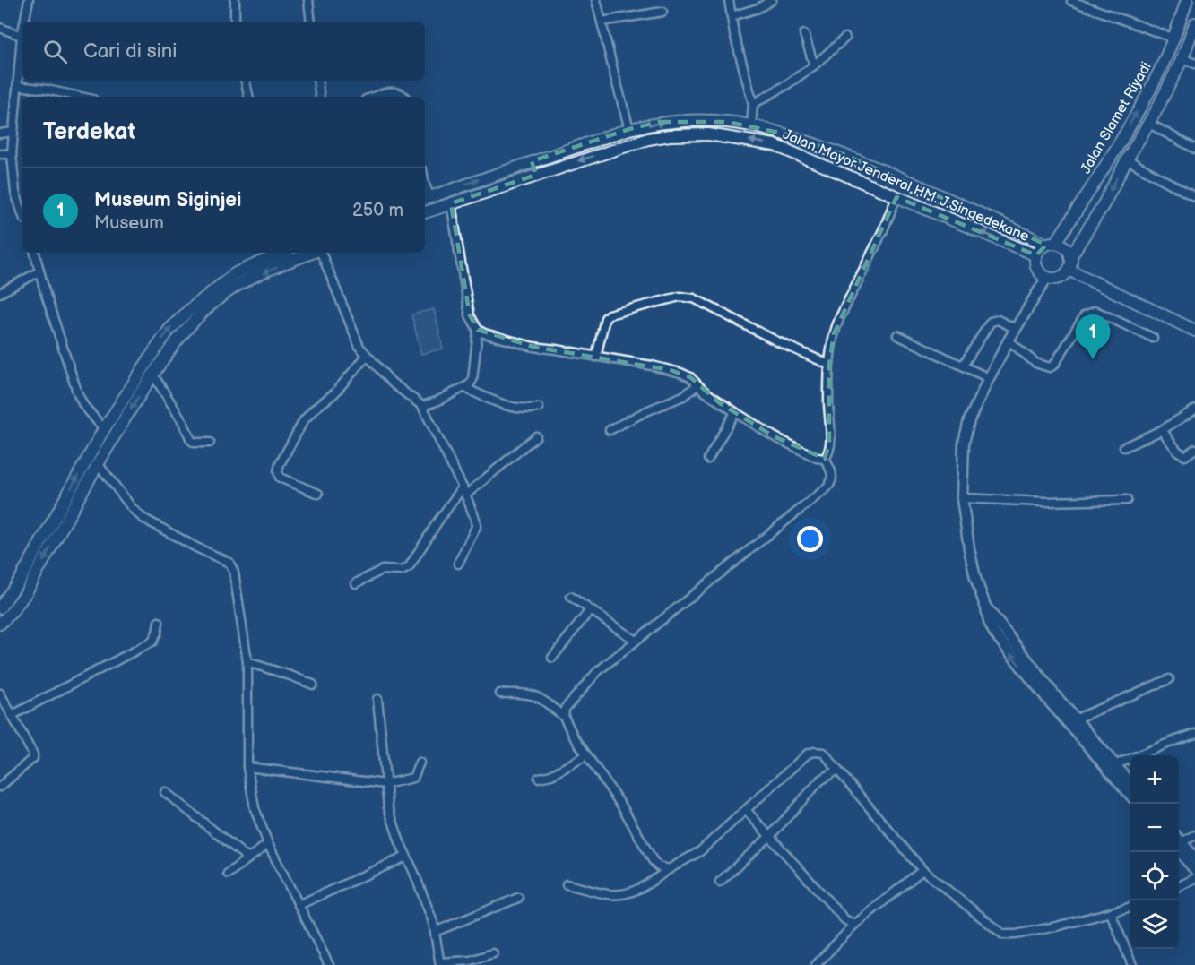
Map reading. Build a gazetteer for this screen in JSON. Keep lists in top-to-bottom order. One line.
{"streets":{"main road":["Jalan Slamet Riyadi","Jalan Mayor Jenderal HM. J.Singedekane"]},"crossings":[["Jalan Slamet Riyadi","Jalan Mayor Jenderal HM. J.Singedekane"]],"page":{"search":"Cari di sini","heading":"Terdekat","list":[{"mark":"1","name":"Museum Siginjei","note":"Museum","value":"250 m"}],"pins":"1","map_buttons":["+","−"]}}
